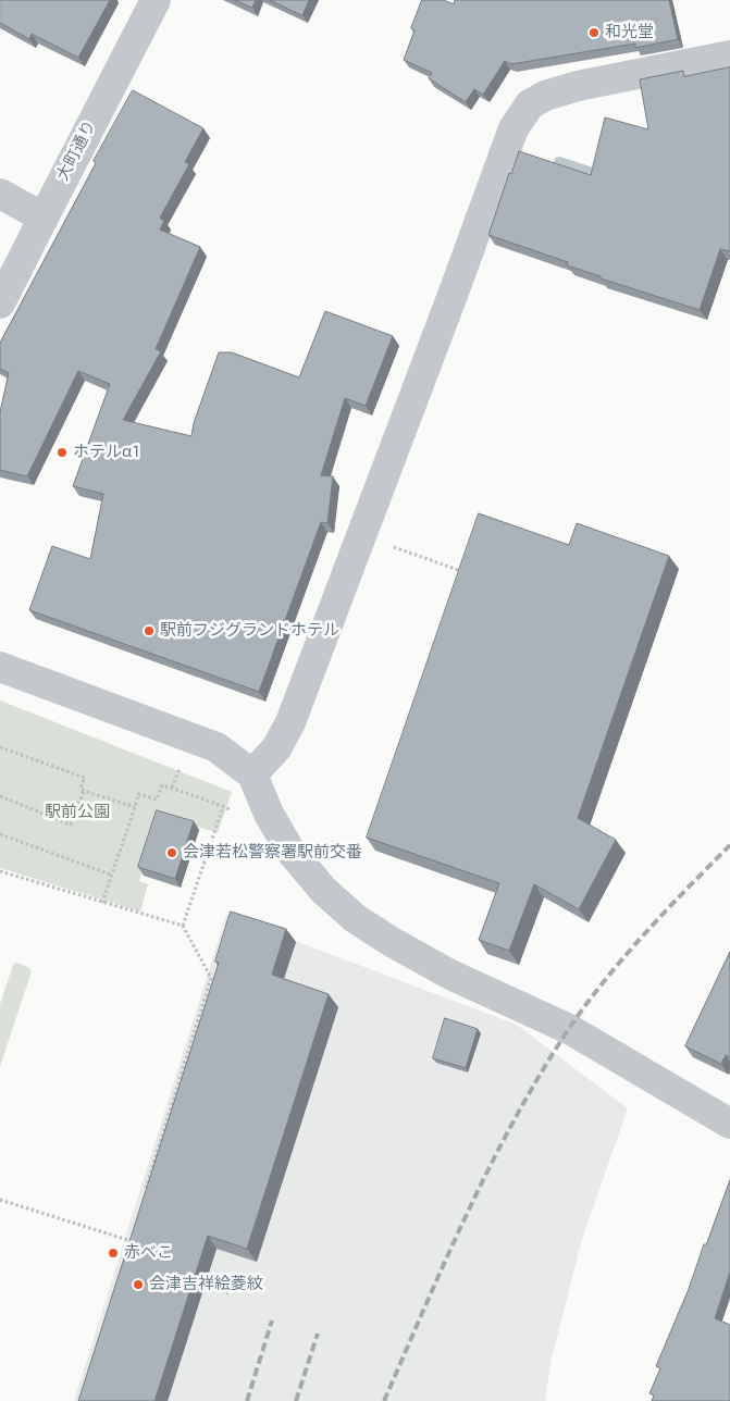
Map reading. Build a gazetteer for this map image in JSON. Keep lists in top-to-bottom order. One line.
{"streets":{"street":["大町通り"]},"parks":["駅前公園"],"places":["和光堂","ホテルα1","駅前フジグランドホテル","会津若松警察署駅前交番","赤べこ","会津吉祥絵菱紋"]}
